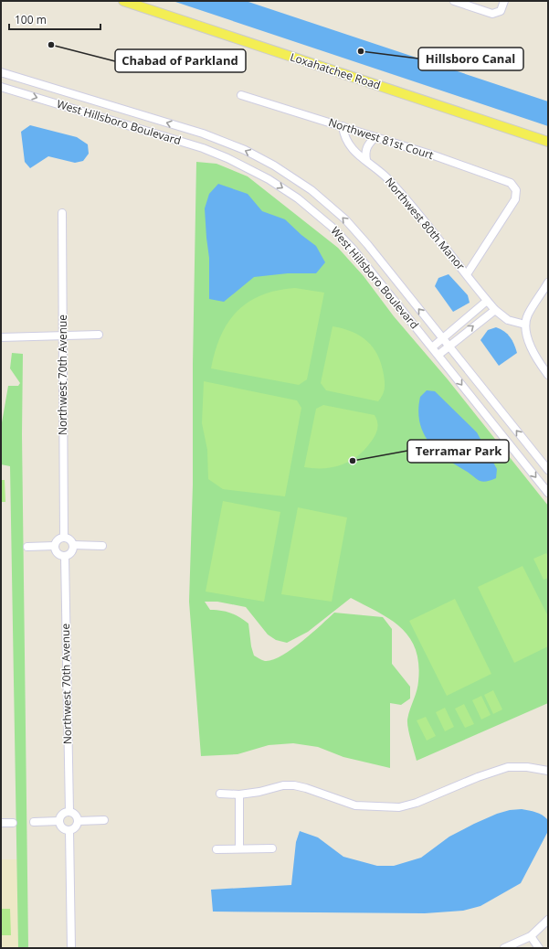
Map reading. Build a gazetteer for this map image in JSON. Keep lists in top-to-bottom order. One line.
{"streets":{"main road":["Loxahatchee Road"],"street":["West Hillsboro Boulevard","Northwest 81st Court","Northwest 80th Manor","Northwest 70th Avenue"]},"crossings":[["Northwest 81st Court","Northwest 80th Manor"]],"places":["Chabad of Parkland","Hillsboro Canal","Terramar Park"],"scale_bar":"100 m"}
